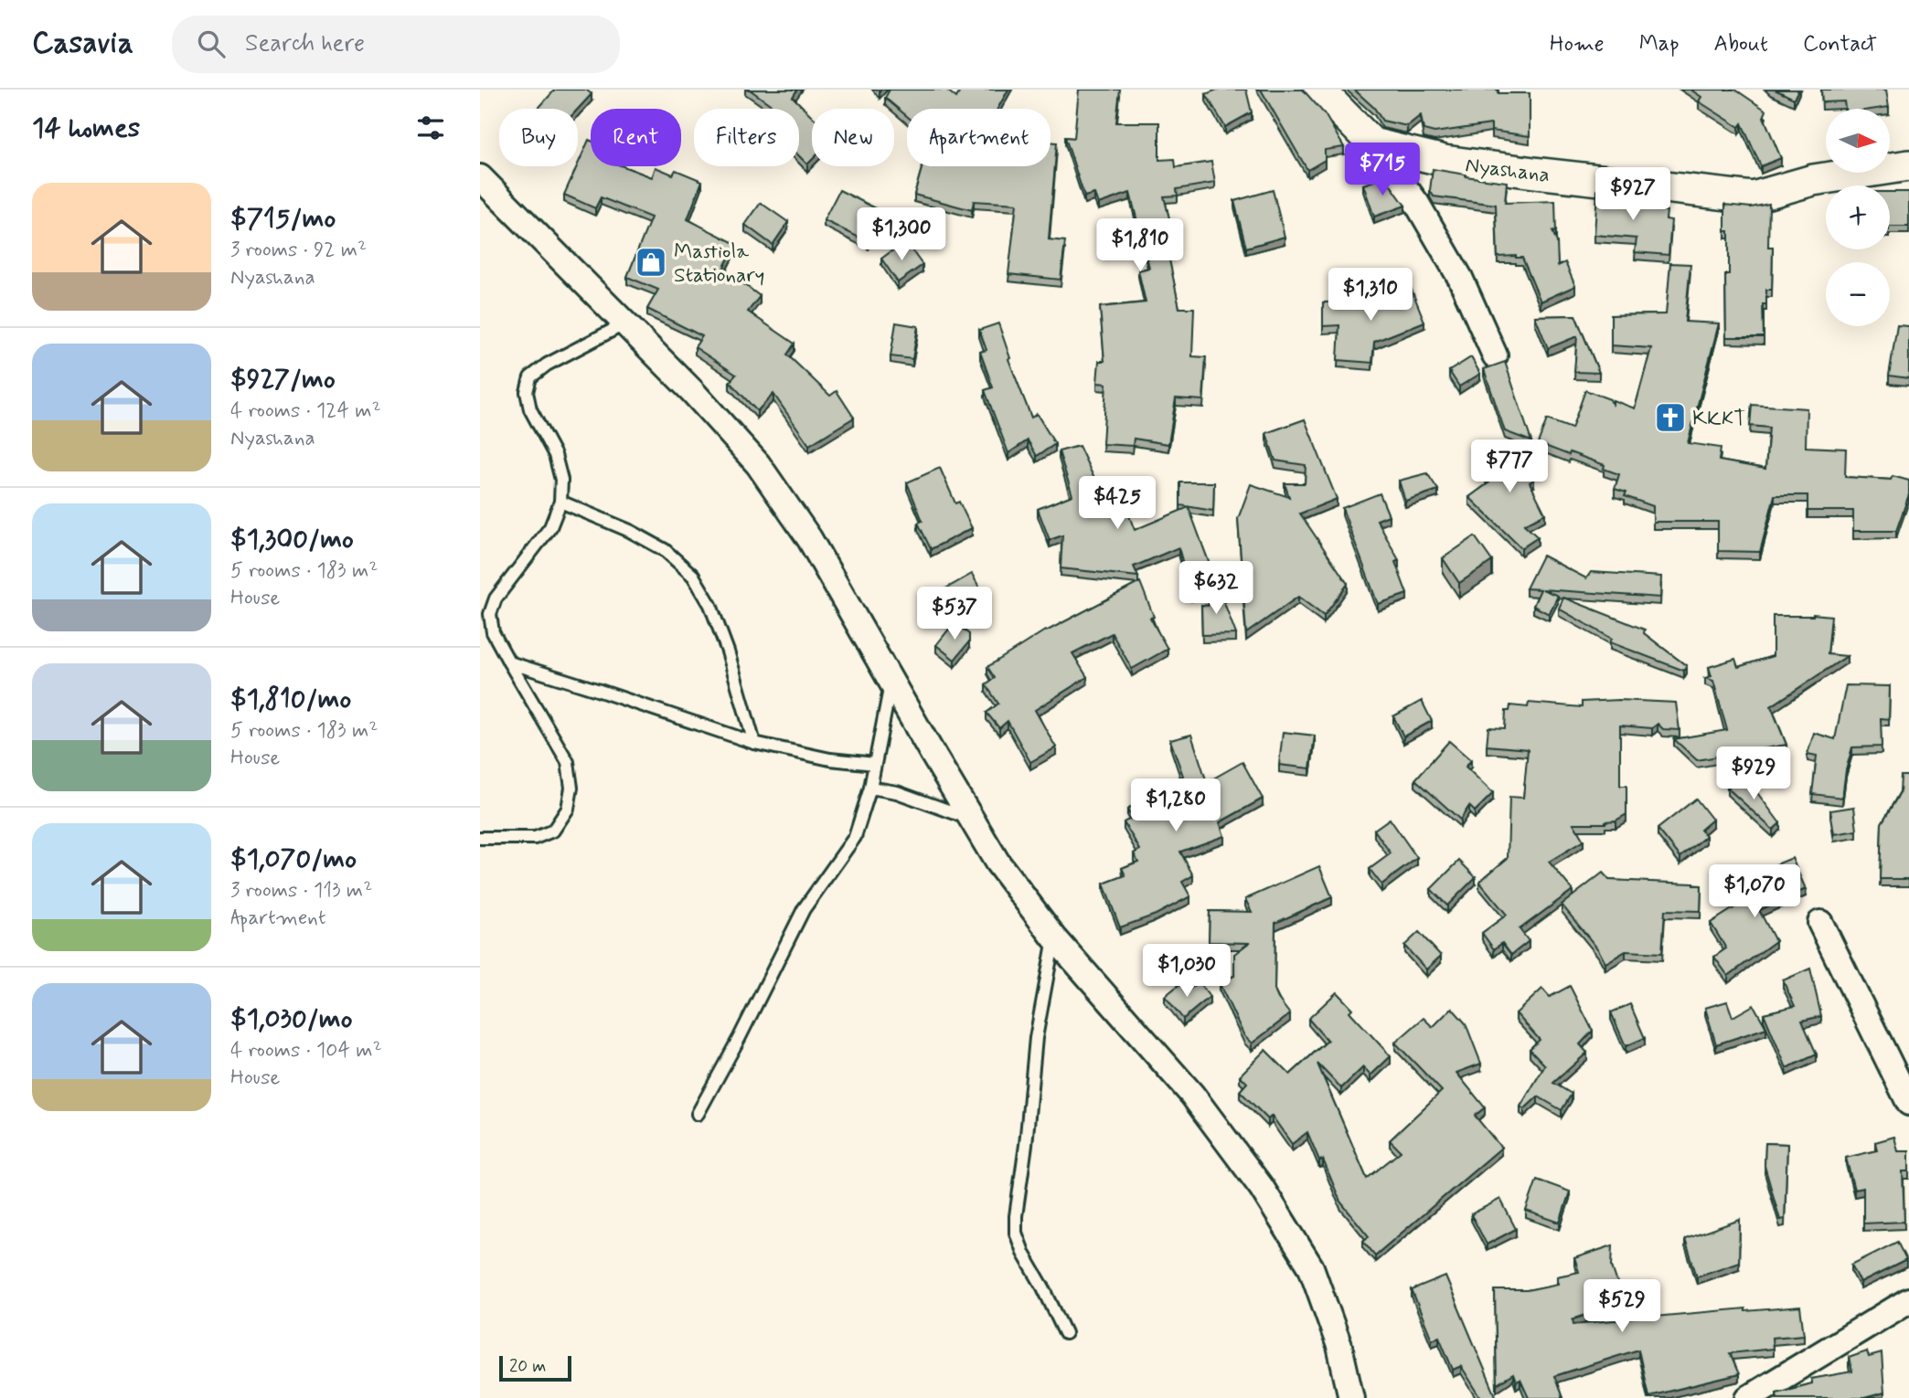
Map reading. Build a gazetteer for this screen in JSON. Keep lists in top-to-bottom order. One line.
{"streets":{"street":["Nyashana"]},"places":{"shop":["Mastiola Stationary"],"church":["KKKT"]},"scale_bar":"20 m","north":"right","page":{"header":"Casavia","search":"Search here","nav":["Home","Map","About","Contact"],"heading":"14 homes","map_buttons":["+","−"],"chip":["Buy","Rent","Filters","New","Apartment"],"price":["$715","$927","$1,300","$1,810","$1,310","$777","$425","$632","$537","$929","$1,280","$1,070","$1,030","$529"],"list":[{"name":"$715/mo","note":"3 rooms · 92 m² · Nyashana"},{"name":"$927/mo","note":"4 rooms · 124 m² · Nyashana"},{"name":"$1,300/mo","note":"5 rooms · 183 m² · House"},{"name":"$1,810/mo","note":"5 rooms · 183 m² · House"},{"name":"$1,070/mo","note":"3 rooms · 113 m² · Apartment"},{"name":"$1,030/mo","note":"4 rooms · 104 m² · House"}],"scale":"20 m"}}
